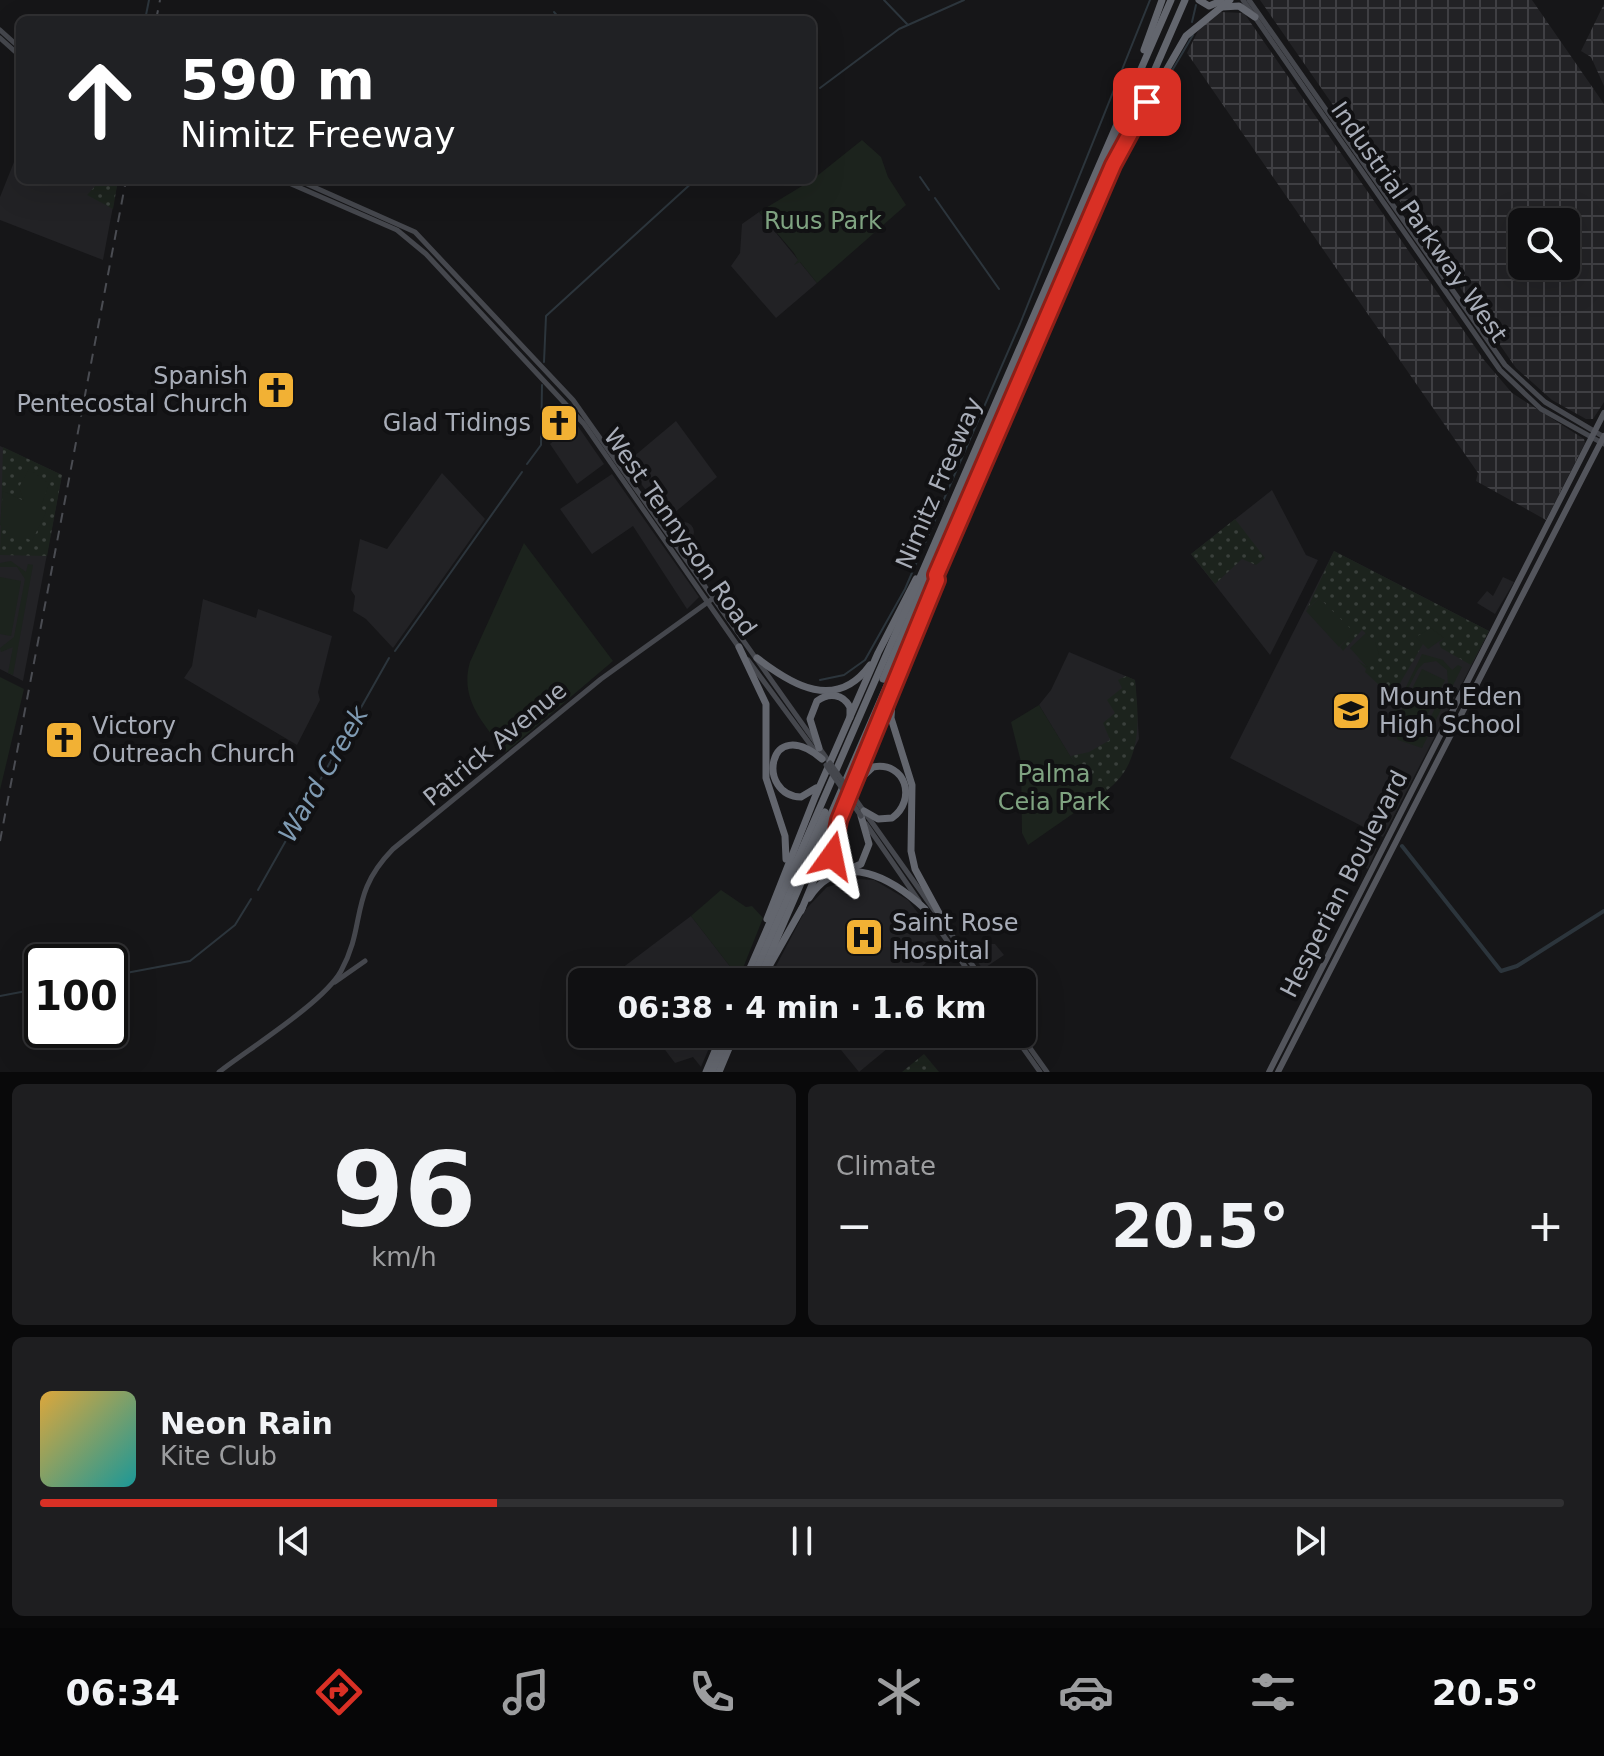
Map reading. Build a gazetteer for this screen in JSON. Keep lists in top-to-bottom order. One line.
{"streets":{"highway":["Nimitz Freeway"],"main road":["Industrial Parkway West","West Tennyson Road","Patrick Avenue","Hesperian Boulevard"]},"crossings":[["Industrial Parkway West","Hesperian Boulevard"],["West Tennyson Road","Patrick Avenue"]],"water":["Ward Creek"],"parks":["Ruus Park","Palma Ceia Park"],"places":{"church":["Spanish Pentecostal Church","Glad Tidings","Victory Outreach Church"],"school or university":["Mount Eden High School"],"hospital":["Saint Rose Hospital"]},"page":{"turn":["590 m","Nimitz Freeway"],"limit":"100","trip":"06:38 · 4 min · 1.6 km","tile":[["96","km/h"],"Climate"],"heat":["−","20.5°","+"],"song":["Neon Rain","Kite Club"],"tabs":["06:34","20.5°"]}}
